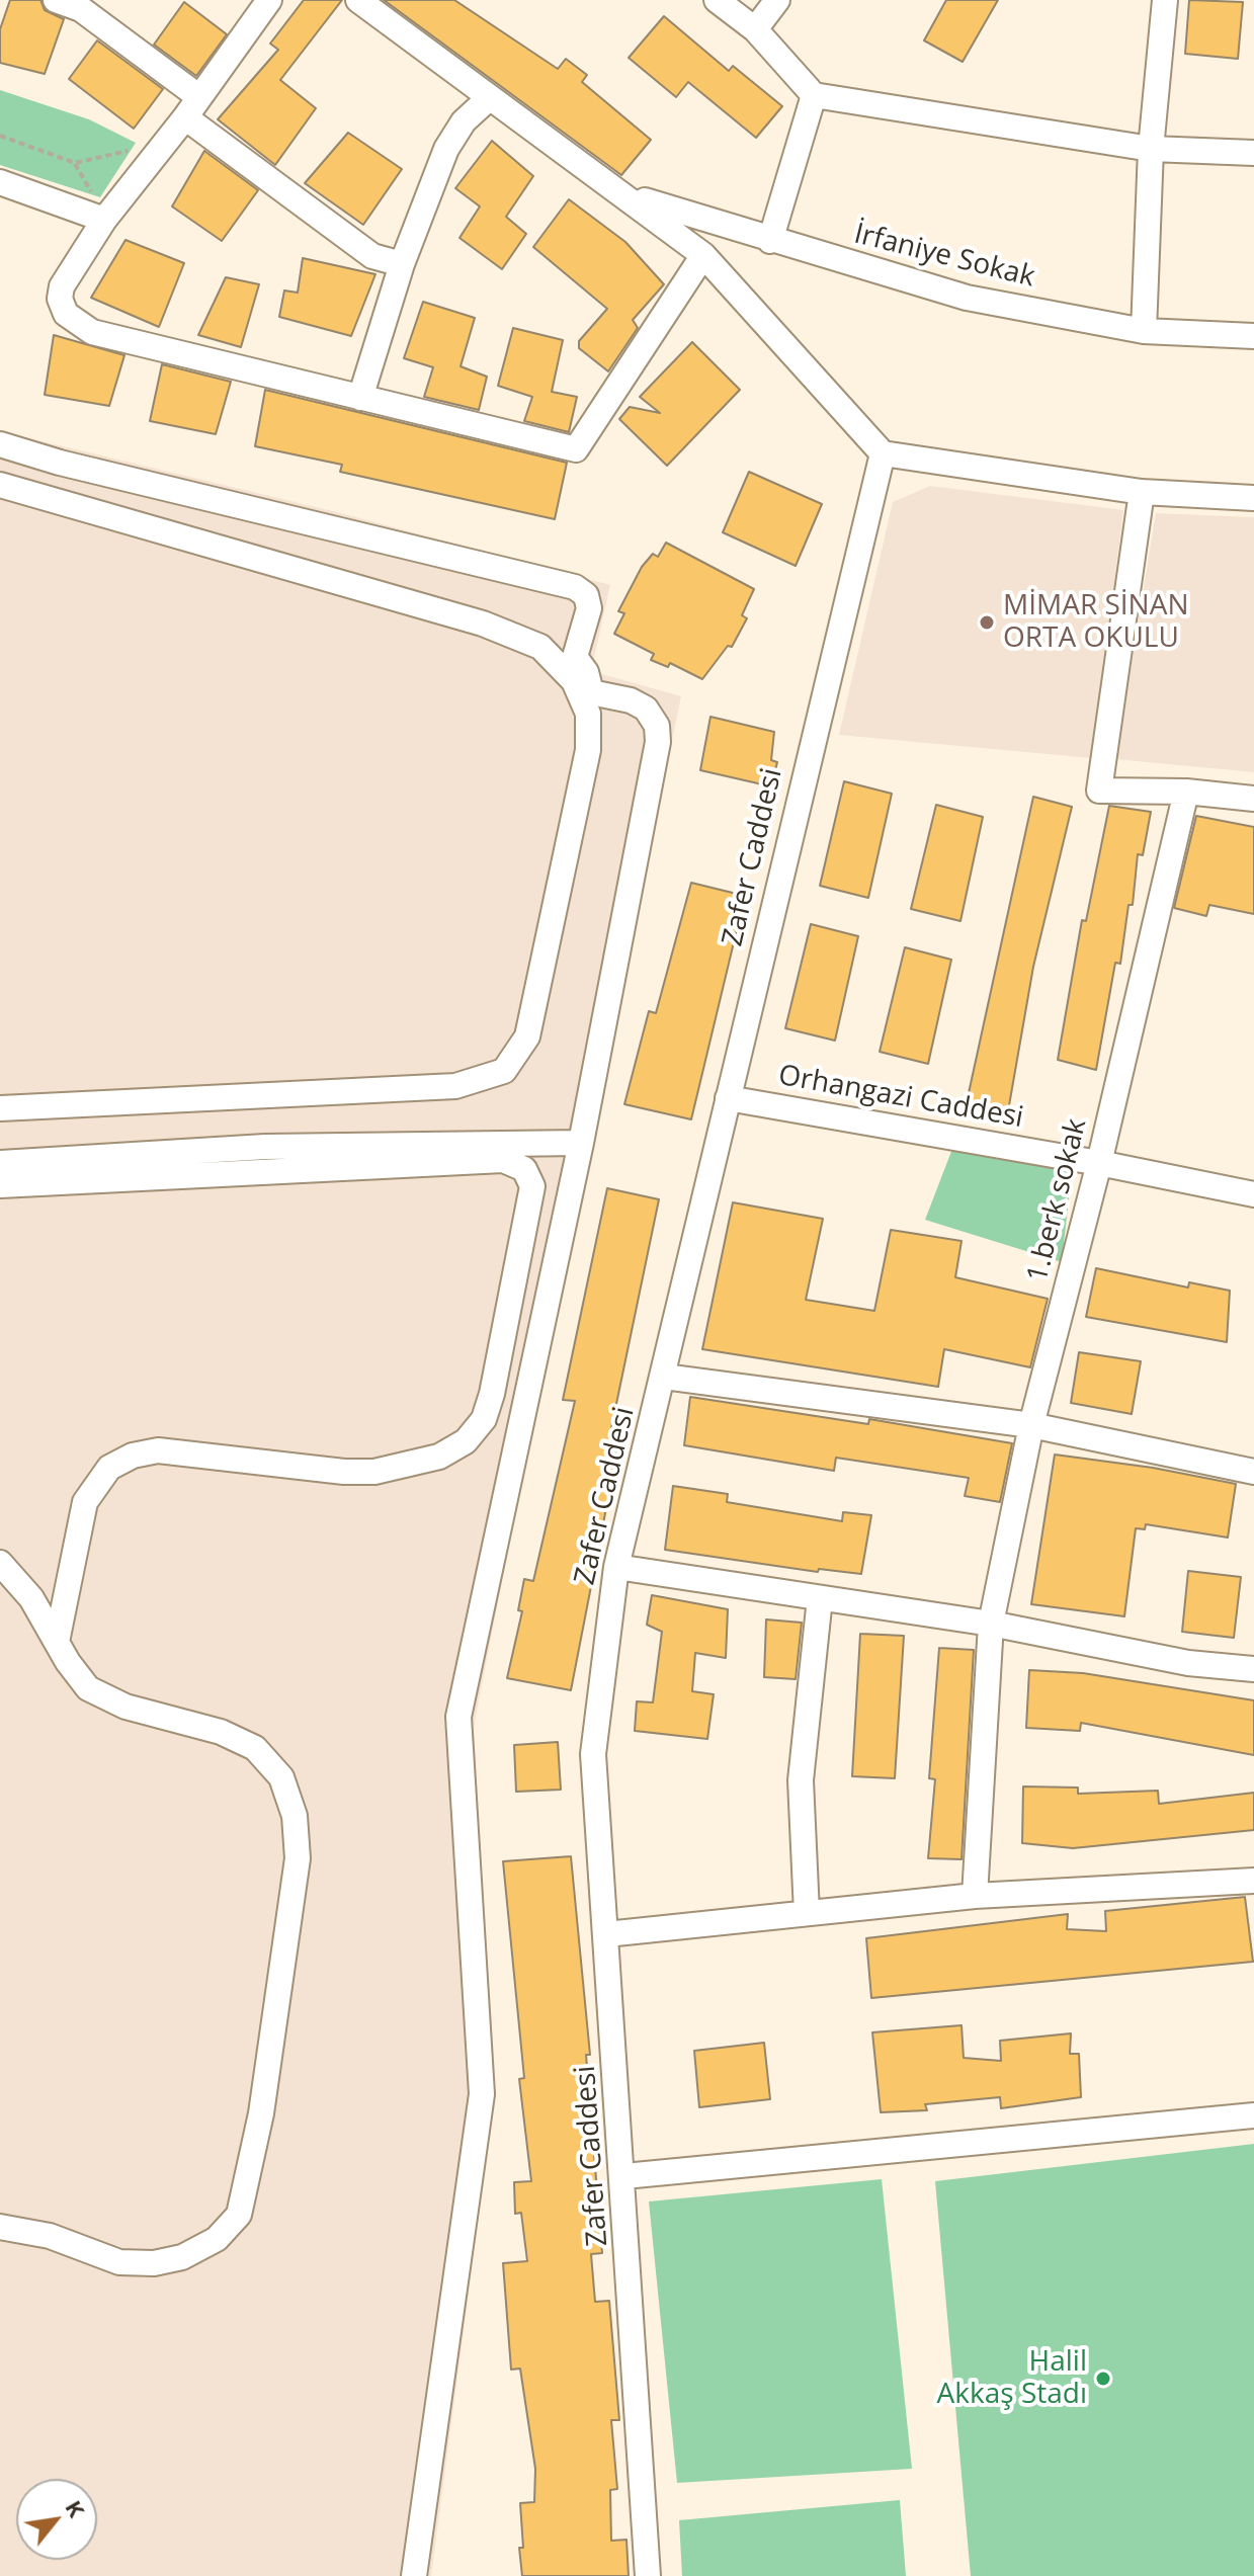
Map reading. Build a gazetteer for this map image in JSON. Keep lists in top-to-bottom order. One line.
{"streets":{"street":["İrfaniye Sokak","Zafer Caddesi","Orhangazi Caddesi","1.berk sokak"]},"crossings":[["Zafer Caddesi","Orhangazi Caddesi"],["Orhangazi Caddesi","1.berk sokak"]],"places":["MİMAR SİNAN ORTA OKULU","Halil Akkaş Stadı"],"north":"top right"}
